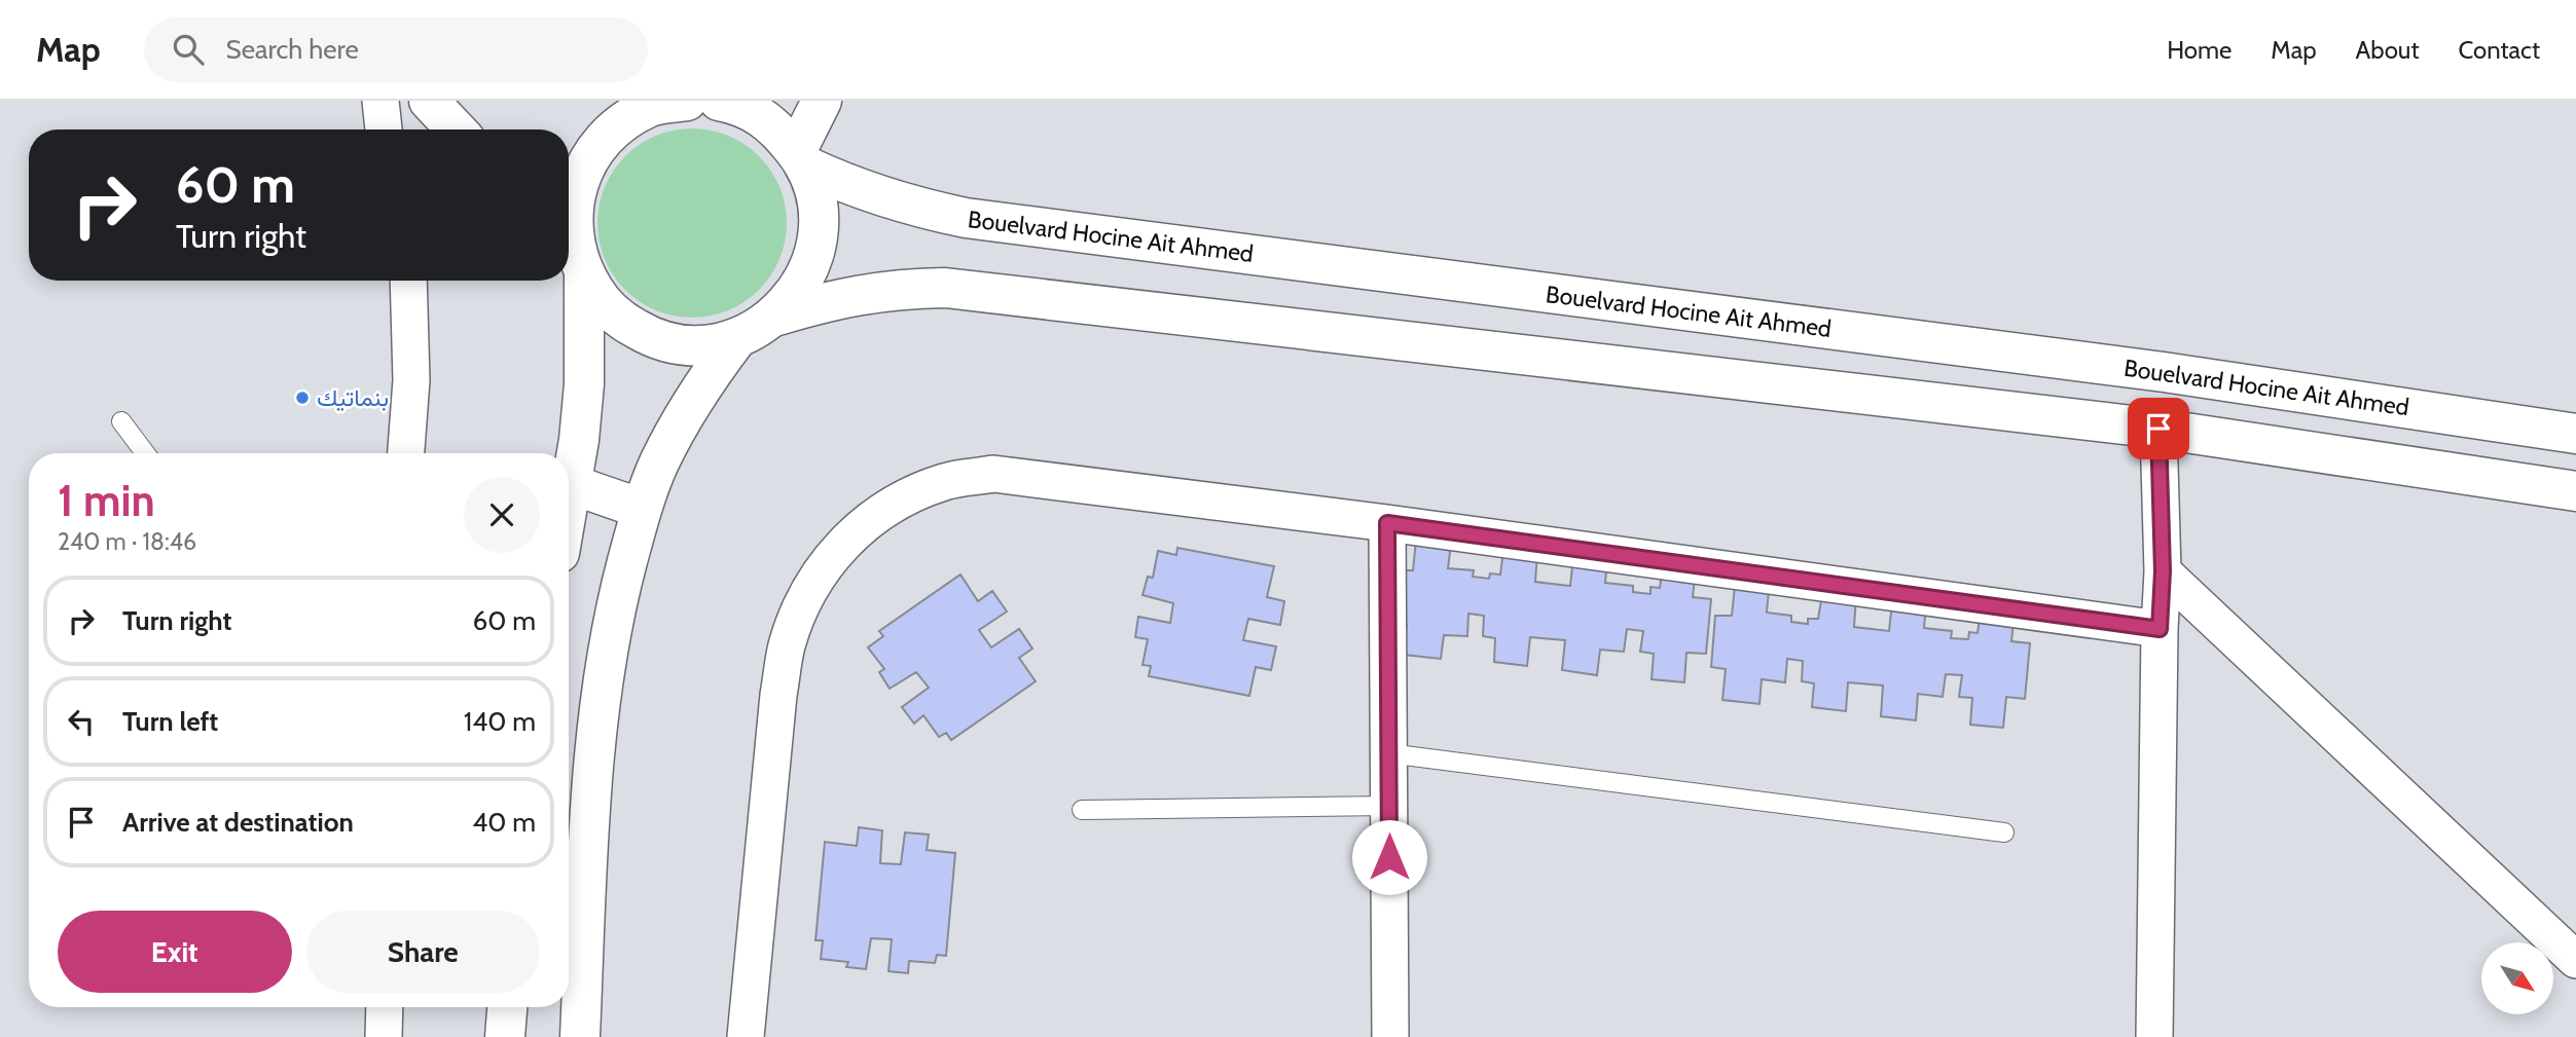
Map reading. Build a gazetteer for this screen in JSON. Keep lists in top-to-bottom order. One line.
{"streets":{"main road":["Bouelvard Hocine Ait Ahmed"]},"places":["بنماتيك"],"north":"bottom right","page":{"header":"Map","search":"Search here","nav":["Home","Map","About","Contact"],"turn":["60 m","Turn right"],"heading":["1 min","240 m · 18:46"],"list":[{"name":"Turn right","value":"60 m"},{"name":"Turn left","value":"140 m"},{"name":"Arrive at destination","value":"40 m"}],"buttons":["Exit","Share"]}}
